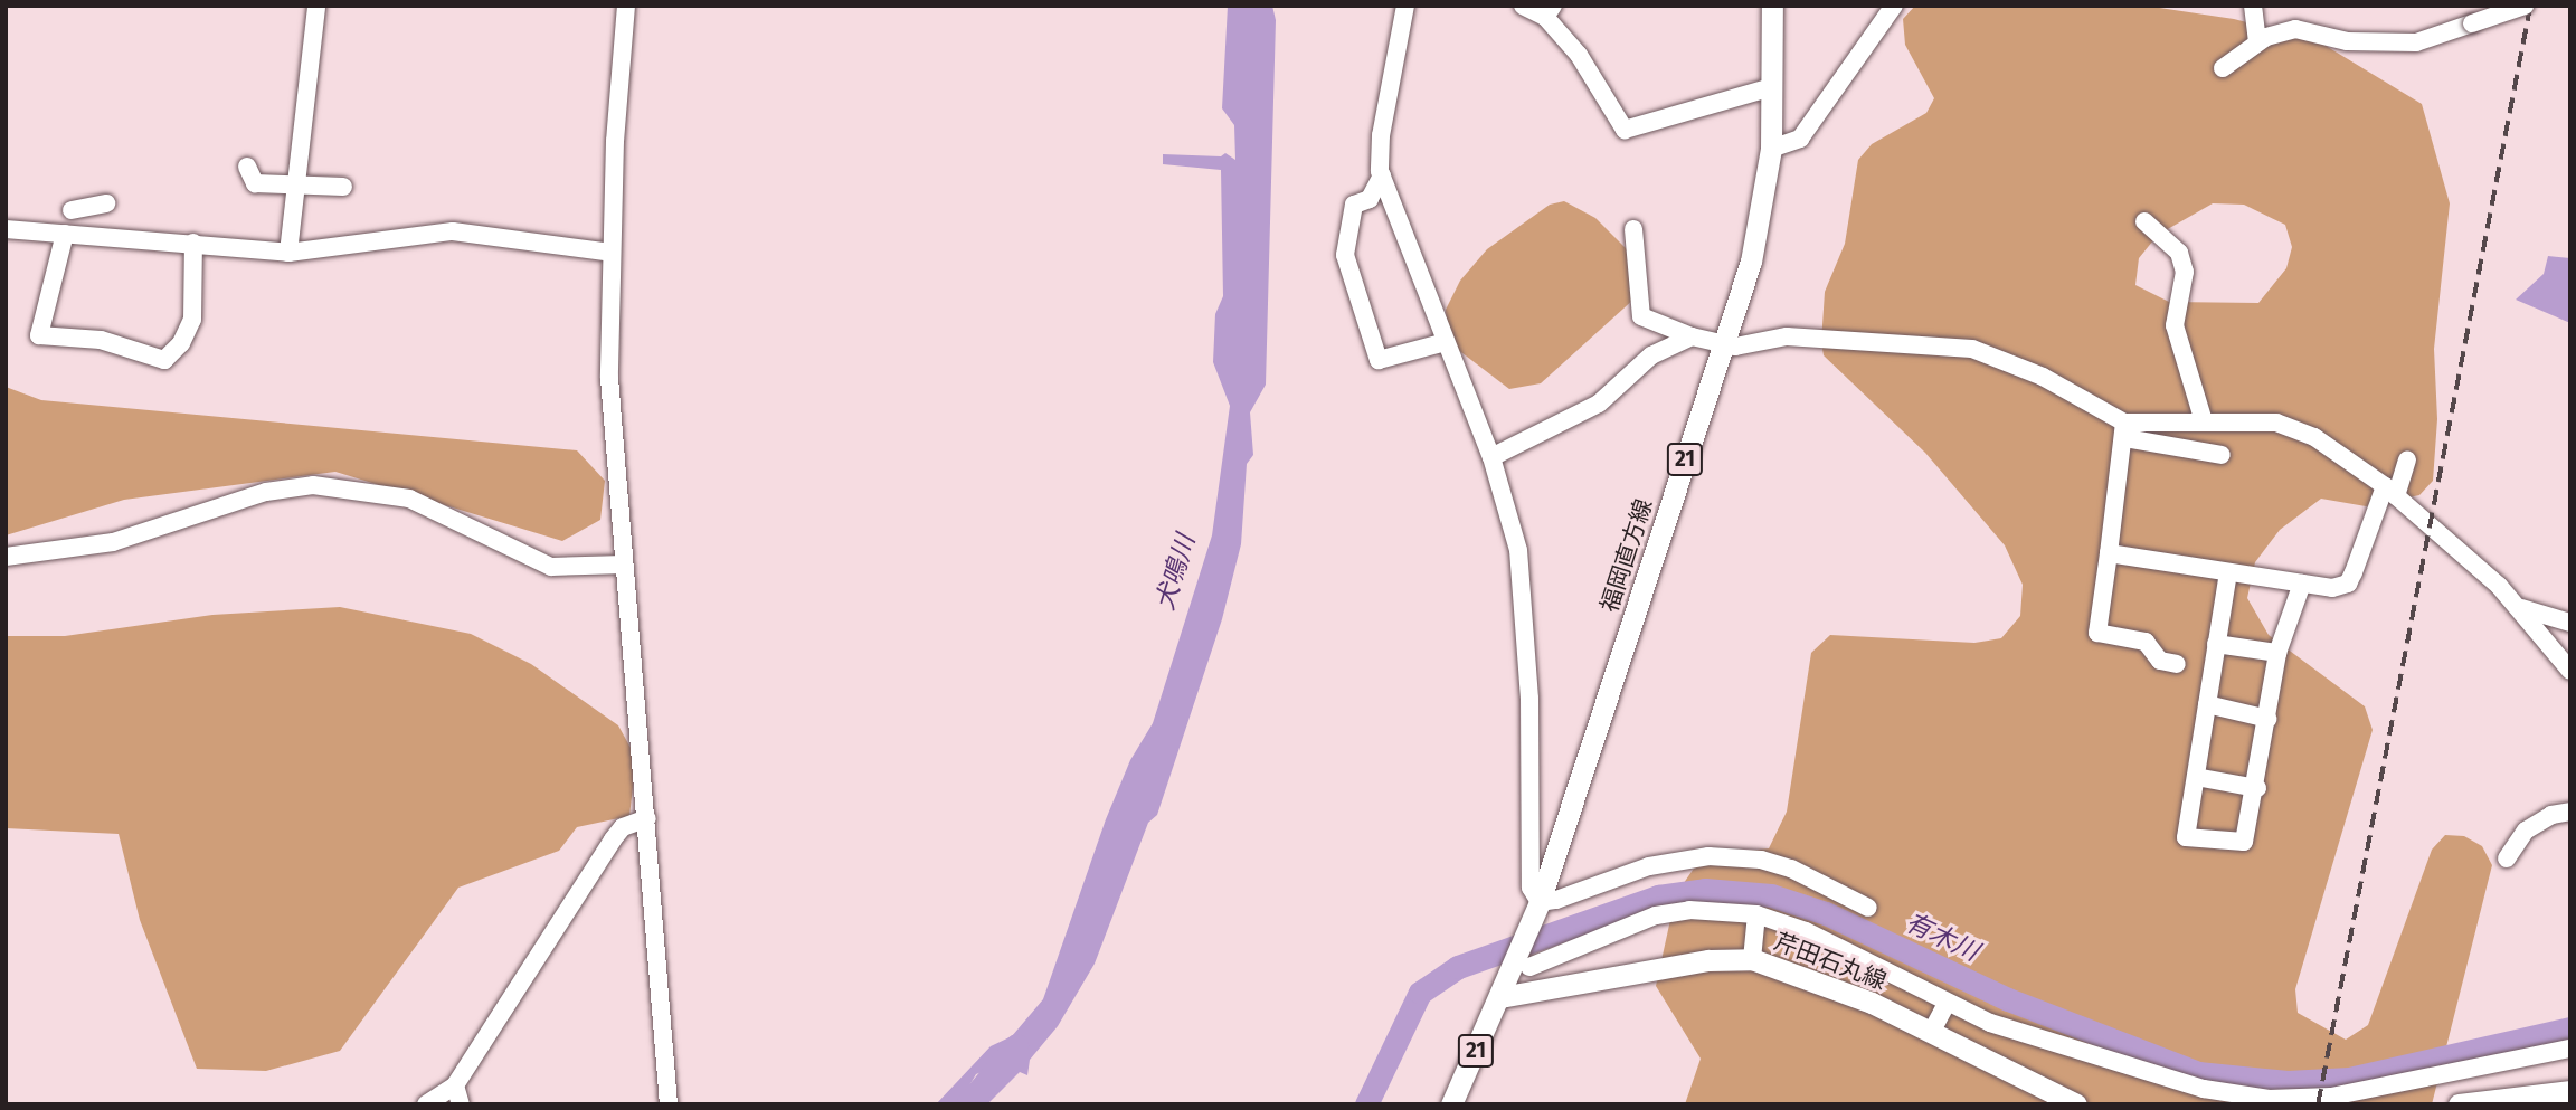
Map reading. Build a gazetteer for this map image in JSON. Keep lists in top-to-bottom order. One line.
{"streets":{"main road":["21","福岡直方線","芹田石丸線"]},"crossings":[["福岡直方線","芹田石丸線"]],"water":["犬鳴川","有木川"]}
